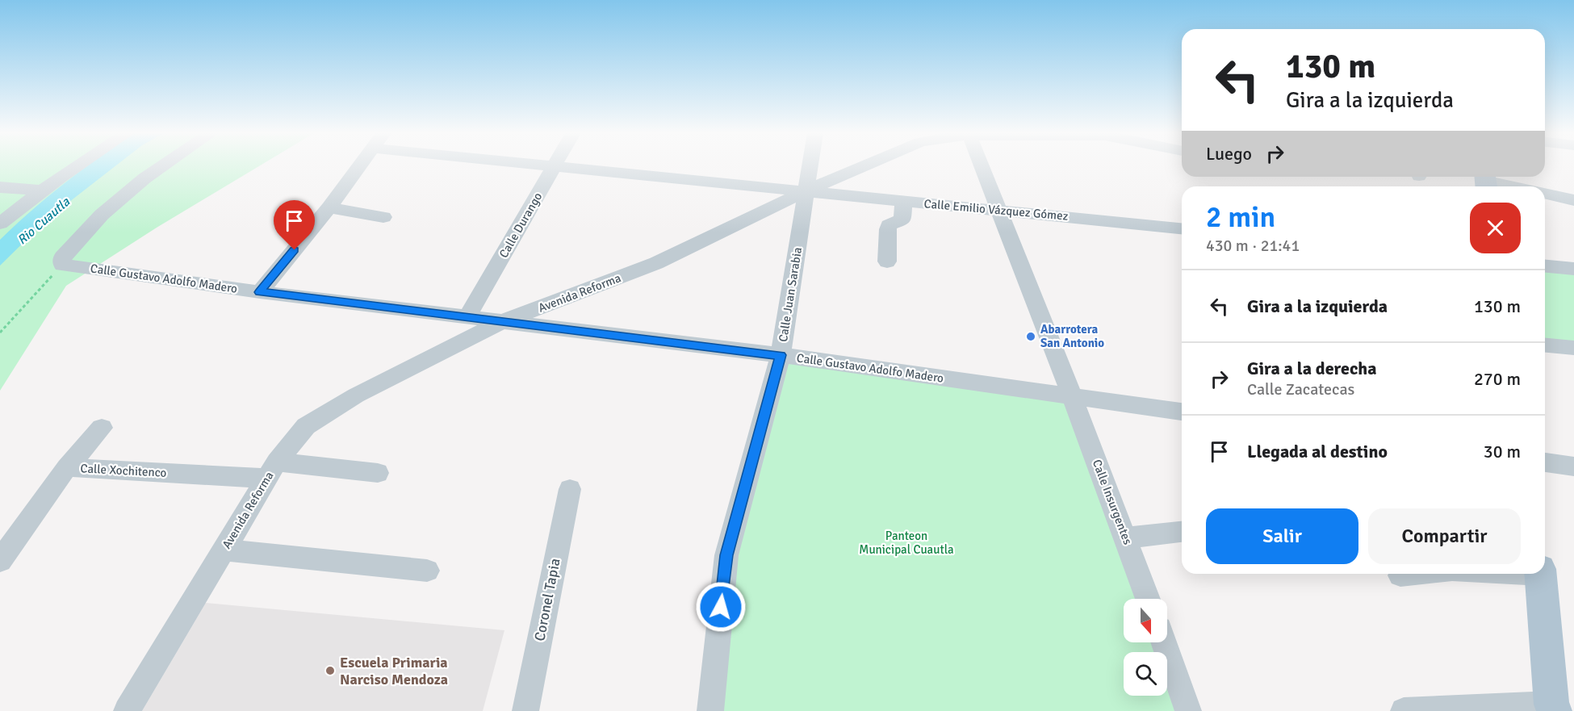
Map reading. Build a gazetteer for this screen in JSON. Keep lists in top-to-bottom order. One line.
{"streets":{"street":["Calle Emilio Vázquez Gómez","Calle Durango","Calle Gustavo Adolfo Madero","Avenida Reforma","Calle Juan Sarabia","Calle Xochitenco","Calle Insurgentes","Coronel Tapia"]},"crossings":[["Calle Emilio Vázquez Gómez","Avenida Reforma"],["Calle Emilio Vázquez Gómez","Calle Juan Sarabia"],["Calle Emilio Vázquez Gómez","Calle Insurgentes"],["Calle Durango","Calle Gustavo Adolfo Madero"],["Calle Gustavo Adolfo Madero","Avenida Reforma"],["Calle Gustavo Adolfo Madero","Calle Juan Sarabia"],["Calle Gustavo Adolfo Madero","Calle Insurgentes"],["Avenida Reforma","Calle Juan Sarabia"],["Avenida Reforma","Calle Xochitenco"]],"water":["Rio Cuautla"],"parks":["Panteon Municipal Cuautla"],"places":["Abarrotera San Antonio","Escuela Primaria Narciso Mendoza"],"north":"bottom","page":{"turn":["130 m","Gira a la izquierda"],"then":"Luego","heading":["2 min","430 m · 21:41"],"list":[{"name":"Gira a la izquierda","value":"130 m"},{"name":"Gira a la derecha","note":"Calle Zacatecas","value":"270 m"},{"name":"Llegada al destino","value":"30 m"}],"buttons":["Salir","Compartir"]}}
